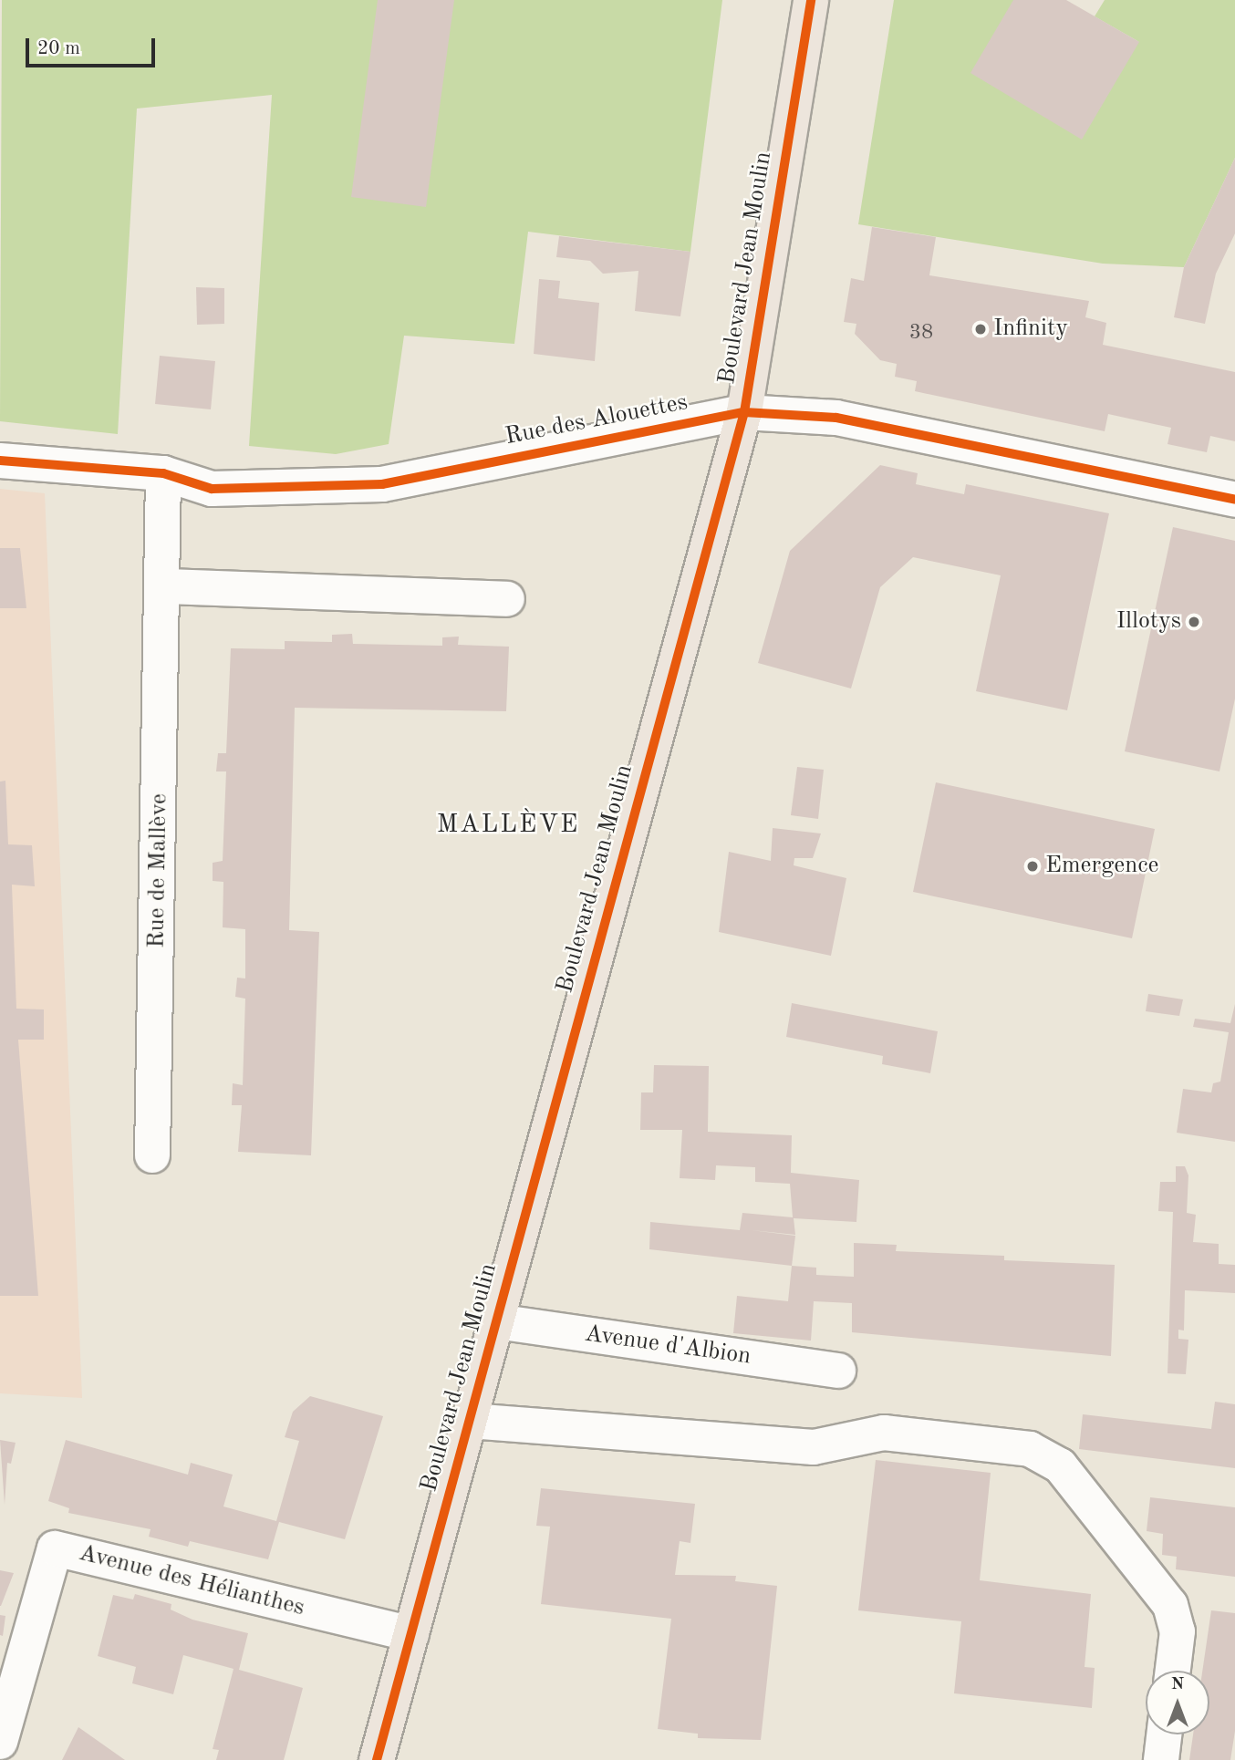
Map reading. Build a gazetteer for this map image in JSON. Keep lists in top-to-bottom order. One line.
{"streets":{"main road":["Boulevard Jean Moulin"],"street":["Rue des Alouettes","Rue de Mallève","Avenue d'Albion","Avenue des Hélianthes"]},"crossings":[["Boulevard Jean Moulin","Rue des Alouettes"],["Boulevard Jean Moulin","Avenue d'Albion"],["Boulevard Jean Moulin","Avenue des Hélianthes"],["Rue des Alouettes","Rue de Mallève"]],"districts":["MALLÈVE"],"places":["Infinity","Illotys","Emergence"],"house_numbers":["38"],"scale_bar":"20 m","north":"top"}
